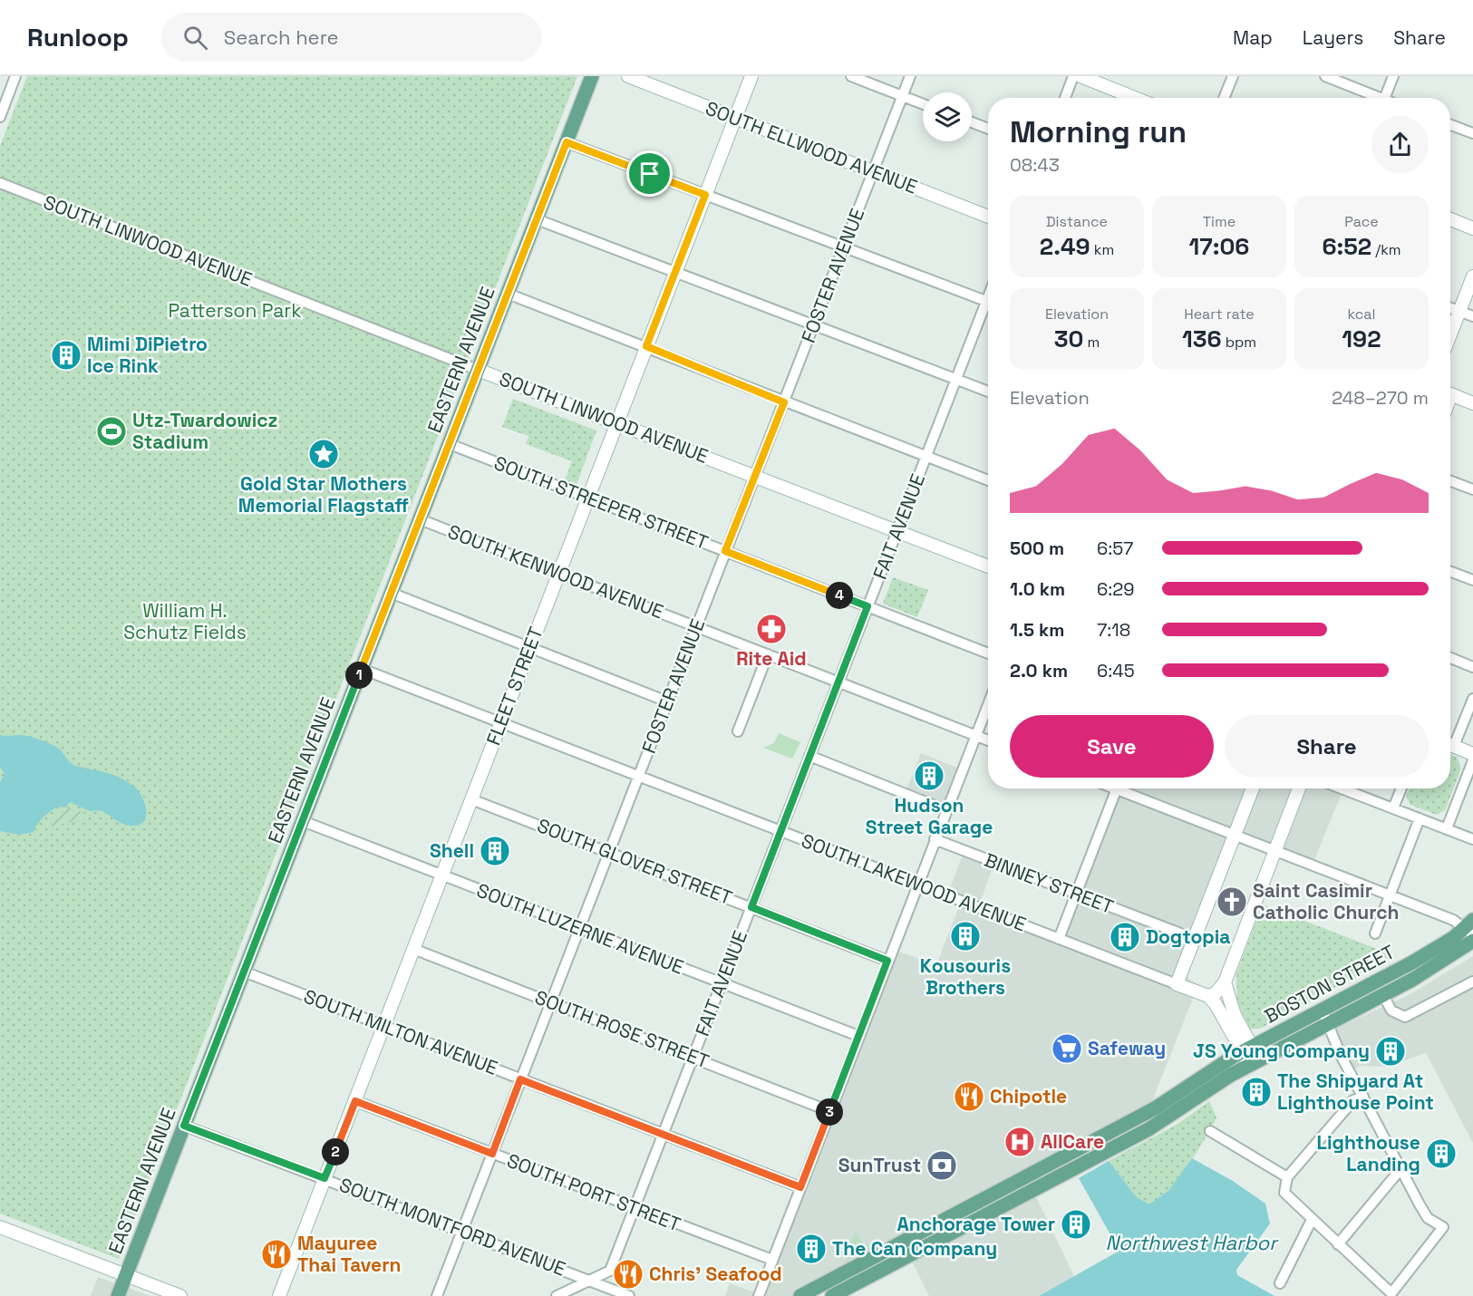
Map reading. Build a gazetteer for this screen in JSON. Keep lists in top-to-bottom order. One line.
{"streets":{"main road":["EASTERN AVENUE","BOSTON STREET"],"street":["SOUTH ELLWOOD AVENUE","SOUTH LINWOOD AVENUE","FOSTER AVENUE","SOUTH STREEPER STREET","FAIT AVENUE","SOUTH KENWOOD AVENUE","FLEET STREET","SOUTH GLOVER STREET","SOUTH LAKEWOOD AVENUE","BINNEY STREET","SOUTH LUZERNE AVENUE","SOUTH ROSE STREET","SOUTH MILTON AVENUE","SOUTH PORT STREET","SOUTH MONTFORD AVENUE"]},"crossings":[["SOUTH ELLWOOD AVENUE","FOSTER AVENUE"],["SOUTH ELLWOOD AVENUE","FLEET STREET"],["SOUTH LINWOOD AVENUE","FOSTER AVENUE"],["SOUTH LINWOOD AVENUE","EASTERN AVENUE"],["SOUTH LINWOOD AVENUE","FAIT AVENUE"],["SOUTH LINWOOD AVENUE","FLEET STREET"],["FOSTER AVENUE","SOUTH STREEPER STREET"],["FOSTER AVENUE","SOUTH KENWOOD AVENUE"],["FOSTER AVENUE","SOUTH GLOVER STREET"],["FOSTER AVENUE","SOUTH LAKEWOOD AVENUE"],["FOSTER AVENUE","SOUTH LUZERNE AVENUE"],["FOSTER AVENUE","SOUTH ROSE STREET"],["FOSTER AVENUE","SOUTH MILTON AVENUE"],["FOSTER AVENUE","SOUTH PORT STREET"],["FOSTER AVENUE","SOUTH MONTFORD AVENUE"],["EASTERN AVENUE","SOUTH STREEPER STREET"],["EASTERN AVENUE","SOUTH KENWOOD AVENUE"],["EASTERN AVENUE","SOUTH LAKEWOOD AVENUE"],["EASTERN AVENUE","SOUTH LUZERNE AVENUE"],["EASTERN AVENUE","SOUTH MILTON AVENUE"],["EASTERN AVENUE","SOUTH MONTFORD AVENUE"],["SOUTH STREEPER STREET","FAIT AVENUE"],["SOUTH STREEPER STREET","FLEET STREET"],["FAIT AVENUE","SOUTH KENWOOD AVENUE"],["FAIT AVENUE","SOUTH GLOVER STREET"],["FAIT AVENUE","SOUTH LAKEWOOD AVENUE"],["FAIT AVENUE","SOUTH LUZERNE AVENUE"],["FAIT AVENUE","SOUTH ROSE STREET"],["FAIT AVENUE","SOUTH MILTON AVENUE"],["FAIT AVENUE","SOUTH PORT STREET"],["FAIT AVENUE","SOUTH MONTFORD AVENUE"],["SOUTH KENWOOD AVENUE","FLEET STREET"],["FLEET STREET","SOUTH GLOVER STREET"],["FLEET STREET","SOUTH LAKEWOOD AVENUE"],["FLEET STREET","SOUTH LUZERNE AVENUE"],["FLEET STREET","SOUTH ROSE STREET"],["FLEET STREET","SOUTH MILTON AVENUE"],["FLEET STREET","SOUTH PORT STREET"],["FLEET STREET","SOUTH MONTFORD AVENUE"]],"water":["Northwest Harbor"],"parks":["Patterson Park","William H. Schutz Fields"],"places":{"building":["Mimi DiPietro Ice Rink","Hudson Street Garage","Shell","Kousouris Brothers","Dogtopia","JS Young Company","The Shipyard At Lighthouse Point","Lighthouse Landing","Anchorage Tower","The Can Company"],"sports":["Utz-Twardowicz Stadium"],"place":["Gold Star Mothers Memorial Flagstaff"],"pharmacy":["Rite Aid"],"church":["Saint Casimir Catholic Church"],"supermarket":["Safeway"],"restaurant":["Chipotle","Mayuree Thai Tavern","Chris' Seafood"],"hospital":["AllCare"],"bank":["SunTrust"]},"page":{"header":"Runloop","search":"Search here","nav":["Map","Layers","Share"],"heading":["Morning run","08:43"],"stats":[["Distance","2.49 km"],["Time","17:06"],["Pace","6:52 /km"],["Elevation","30 m"],["Heart rate","136 bpm"],["kcal","192"]],"chart":["Elevation","248–270 m"],"list":[{"name":"500 m","note":"6:57"},{"name":"1.0 km","note":"6:29"},{"name":"1.5 km","note":"7:18"},{"name":"2.0 km","note":"6:45"}],"pins":["4","1","3","2"],"buttons":["Save","Share"]}}
